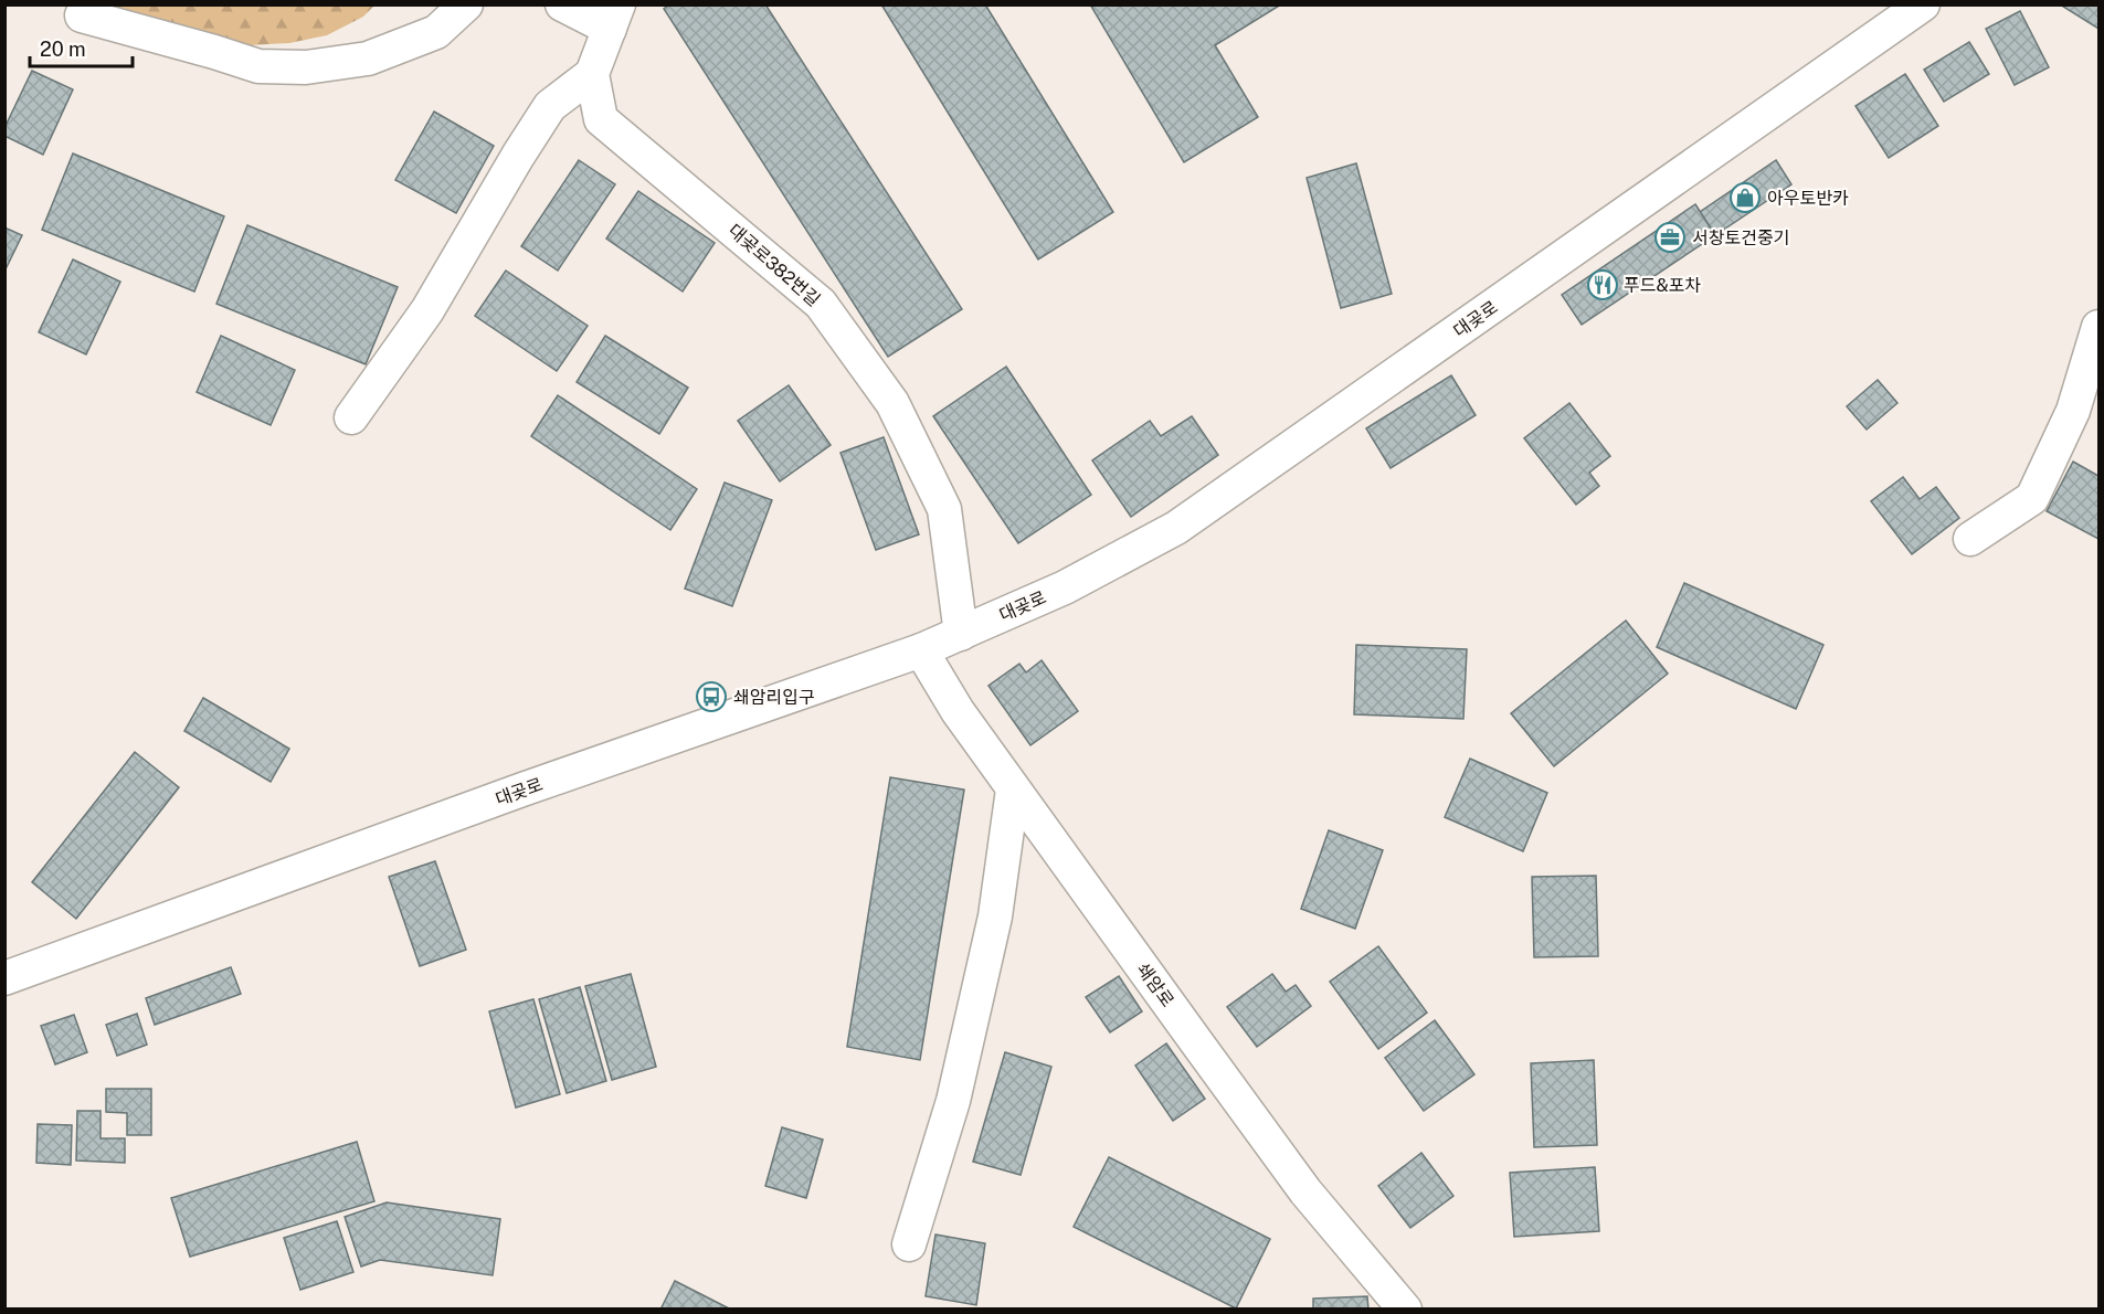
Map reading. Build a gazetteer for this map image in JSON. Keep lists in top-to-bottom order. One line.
{"streets":{"street":["대곶로382번길","대곶로","쇄암로"]},"crossings":[["대곶로382번길","대곶로"],["대곶로","쇄암로"]],"places":{"shop":["아우토반카"],"office":["서창토건중기"],"restaurant":["푸드&포차"],"bus stop":["쇄암리입구"]},"scale_bar":"20 m"}
